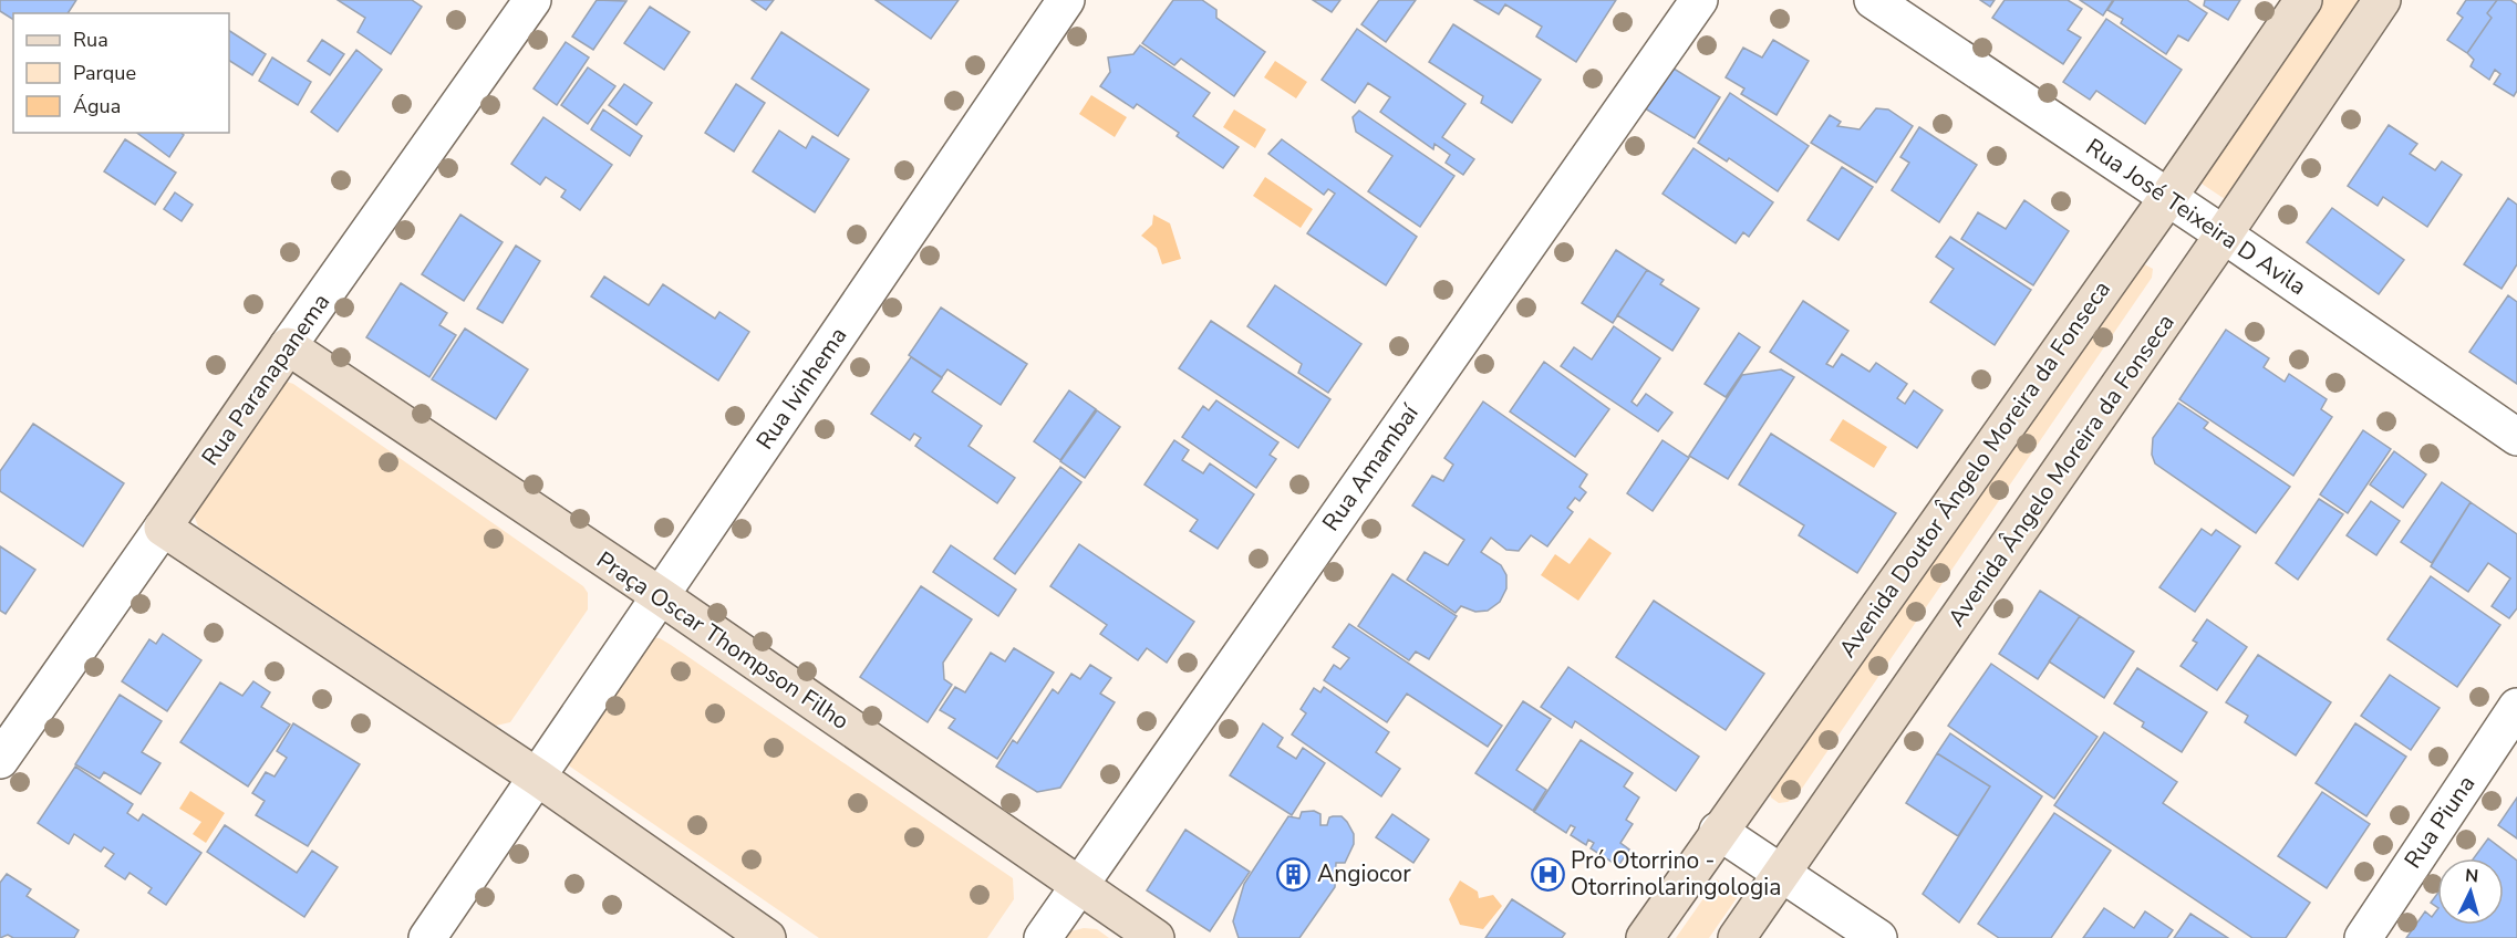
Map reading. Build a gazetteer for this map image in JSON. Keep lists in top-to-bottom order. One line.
{"streets":{"street":["Rua José Teixeira D Avila","Rua Paranapanema","Rua Ivinhema","Rua Amambaí","Avenida Doutor Ângelo Moreira da Fonseca","Avenida Ângelo Moreira da Fonseca","Praça Oscar Thompson Filho","Rua Piuna"]},"crossings":[["Rua José Teixeira D Avila","Avenida Doutor Ângelo Moreira da Fonseca"],["Rua José Teixeira D Avila","Avenida Ângelo Moreira da Fonseca"],["Rua Paranapanema","Praça Oscar Thompson Filho"],["Rua Ivinhema","Praça Oscar Thompson Filho"],["Rua Amambaí","Praça Oscar Thompson Filho"]],"places":{"building":["Angiocor"],"hospital":["Pró Otorrino - Otorrinolaringologia"]},"legend":["Rua","Parque","Água"],"north":"top"}
